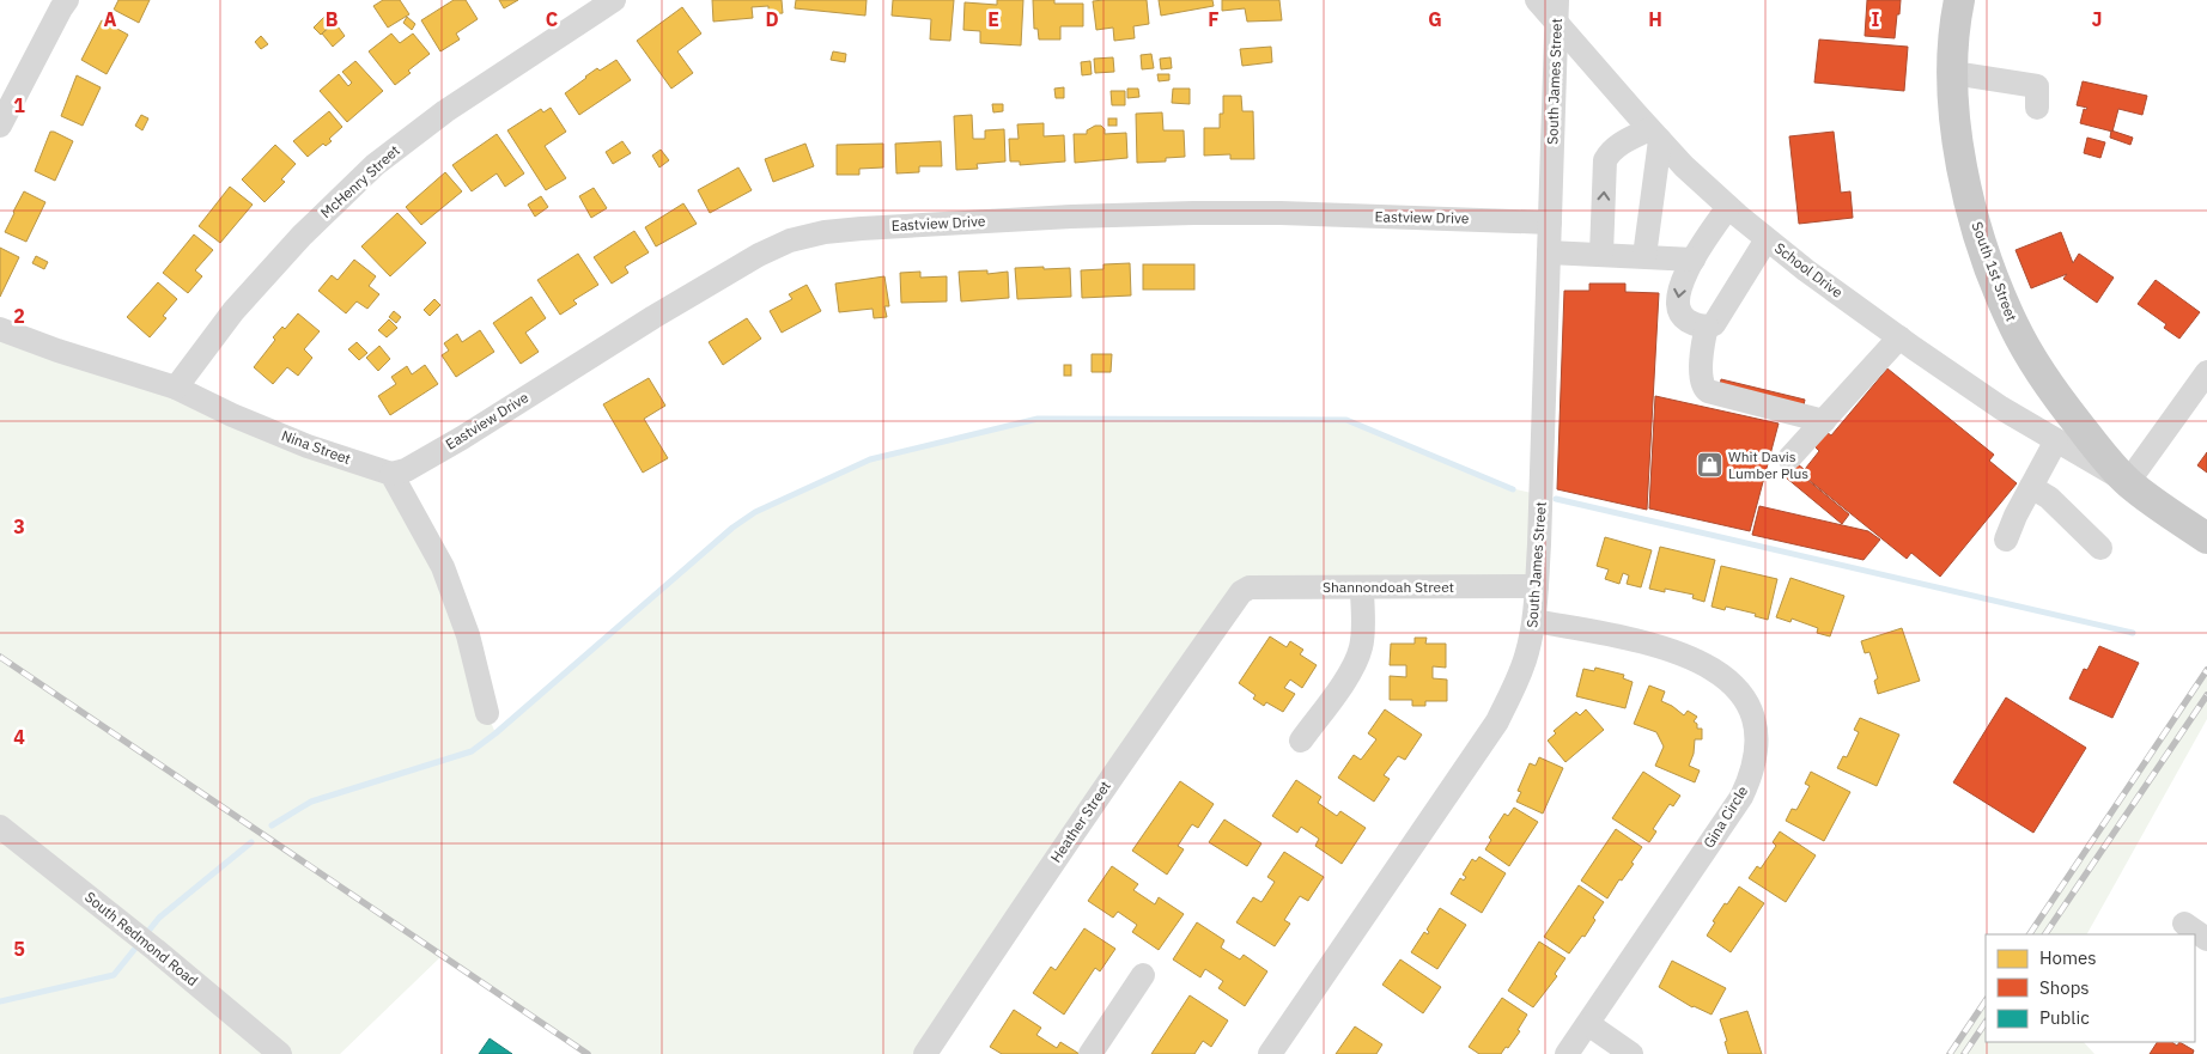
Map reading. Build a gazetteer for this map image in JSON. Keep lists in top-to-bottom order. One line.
{"streets":{"main road":["South 1st Street"],"street":["South James Street","McHenry Street","Eastview Drive","School Drive","Nina Street","Shannondoah Street","Gina Circle","Heather Street","South Redmond Road"]},"crossings":[["South James Street","Eastview Drive"],["South James Street","School Drive"],["South James Street","Shannondoah Street"],["South James Street","Gina Circle"],["McHenry Street","Nina Street"],["Eastview Drive","Nina Street"],["School Drive","South 1st Street"],["Shannondoah Street","Heather Street"]],"places":{"shop":["Whit Davis Lumber Plus"]},"legend":["Homes","Shops","Public"],"grid":{"columns":["A","B","C","D","E","F","G","H","I","J"],"rows":["1","2","3","4","5"]}}
